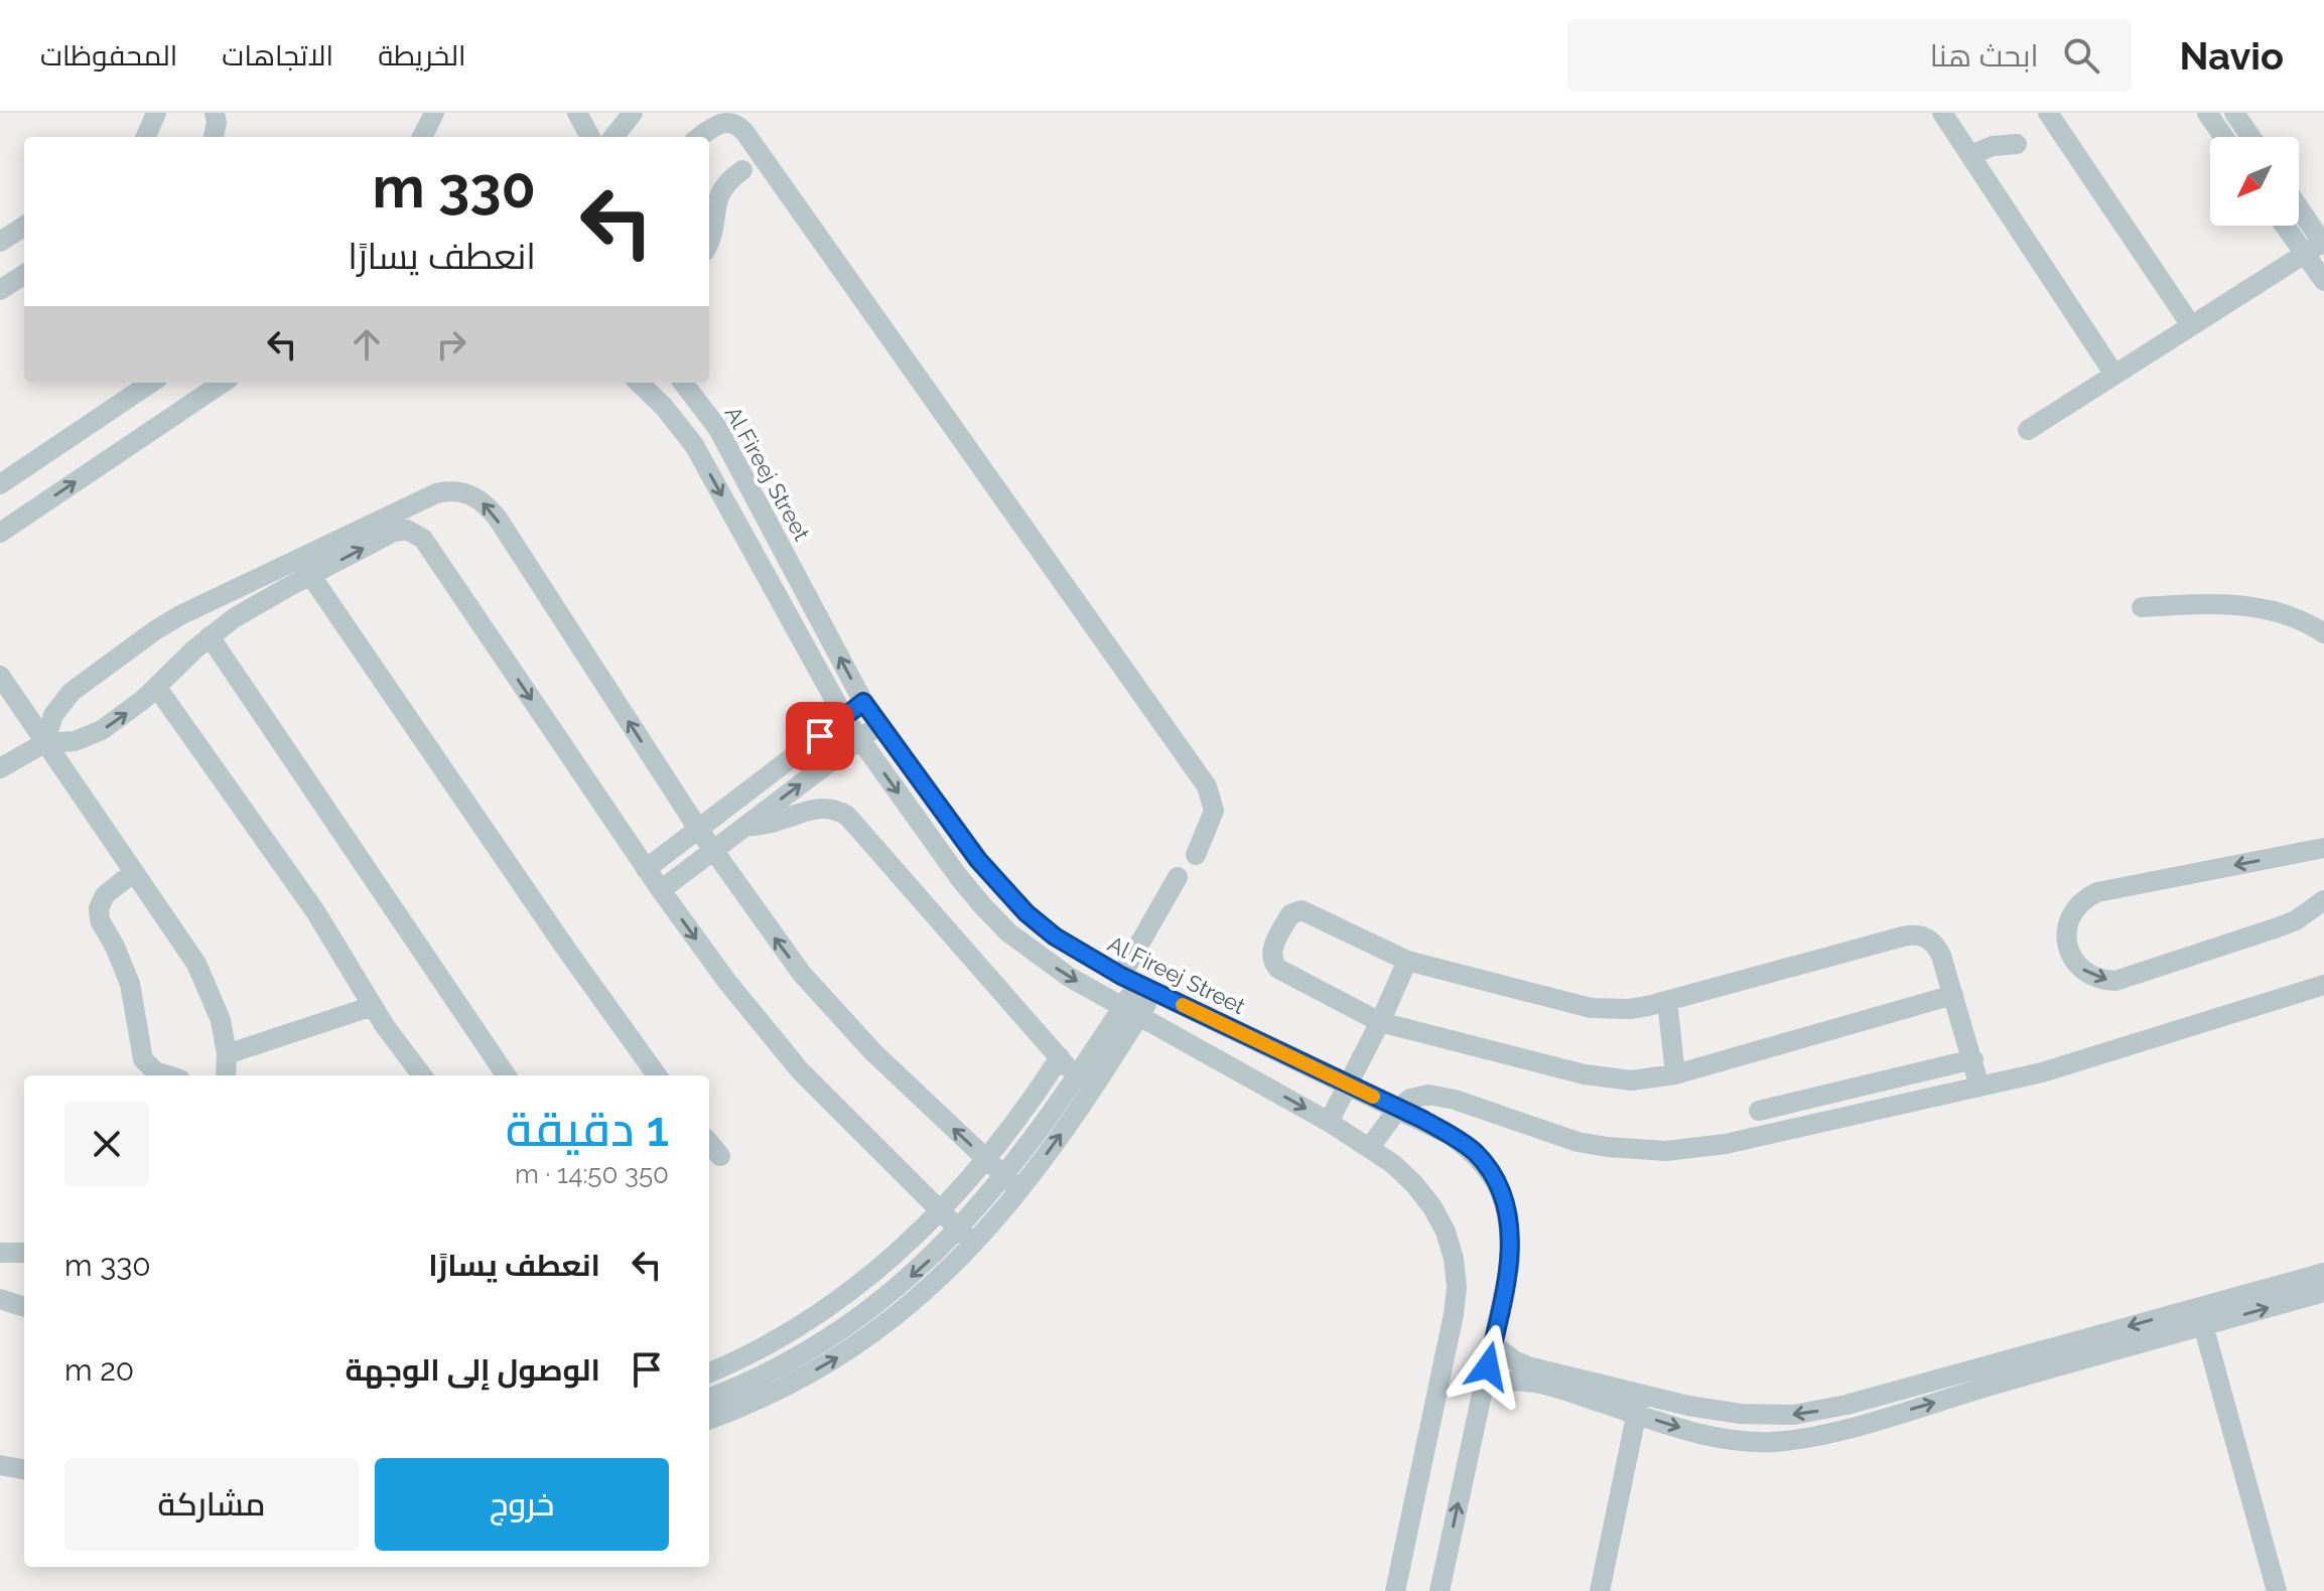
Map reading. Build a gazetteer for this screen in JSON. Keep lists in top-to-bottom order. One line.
{"streets":{"street":["Al Fireej Street"]},"north":"bottom left","page":{"header":"Navio","search":"ابحث هنا","nav":["الخريطة","الاتجاهات","المحفوظات"],"turn":["330 m","انعطف يسارًا"],"heading":["1 دقيقة","350 m · 14:50"],"list":[{"name":"انعطف يسارًا","value":"330 m"},{"name":"الوصول إلى الوجهة","value":"20 m"}],"buttons":["خروج","مشاركة"]}}
